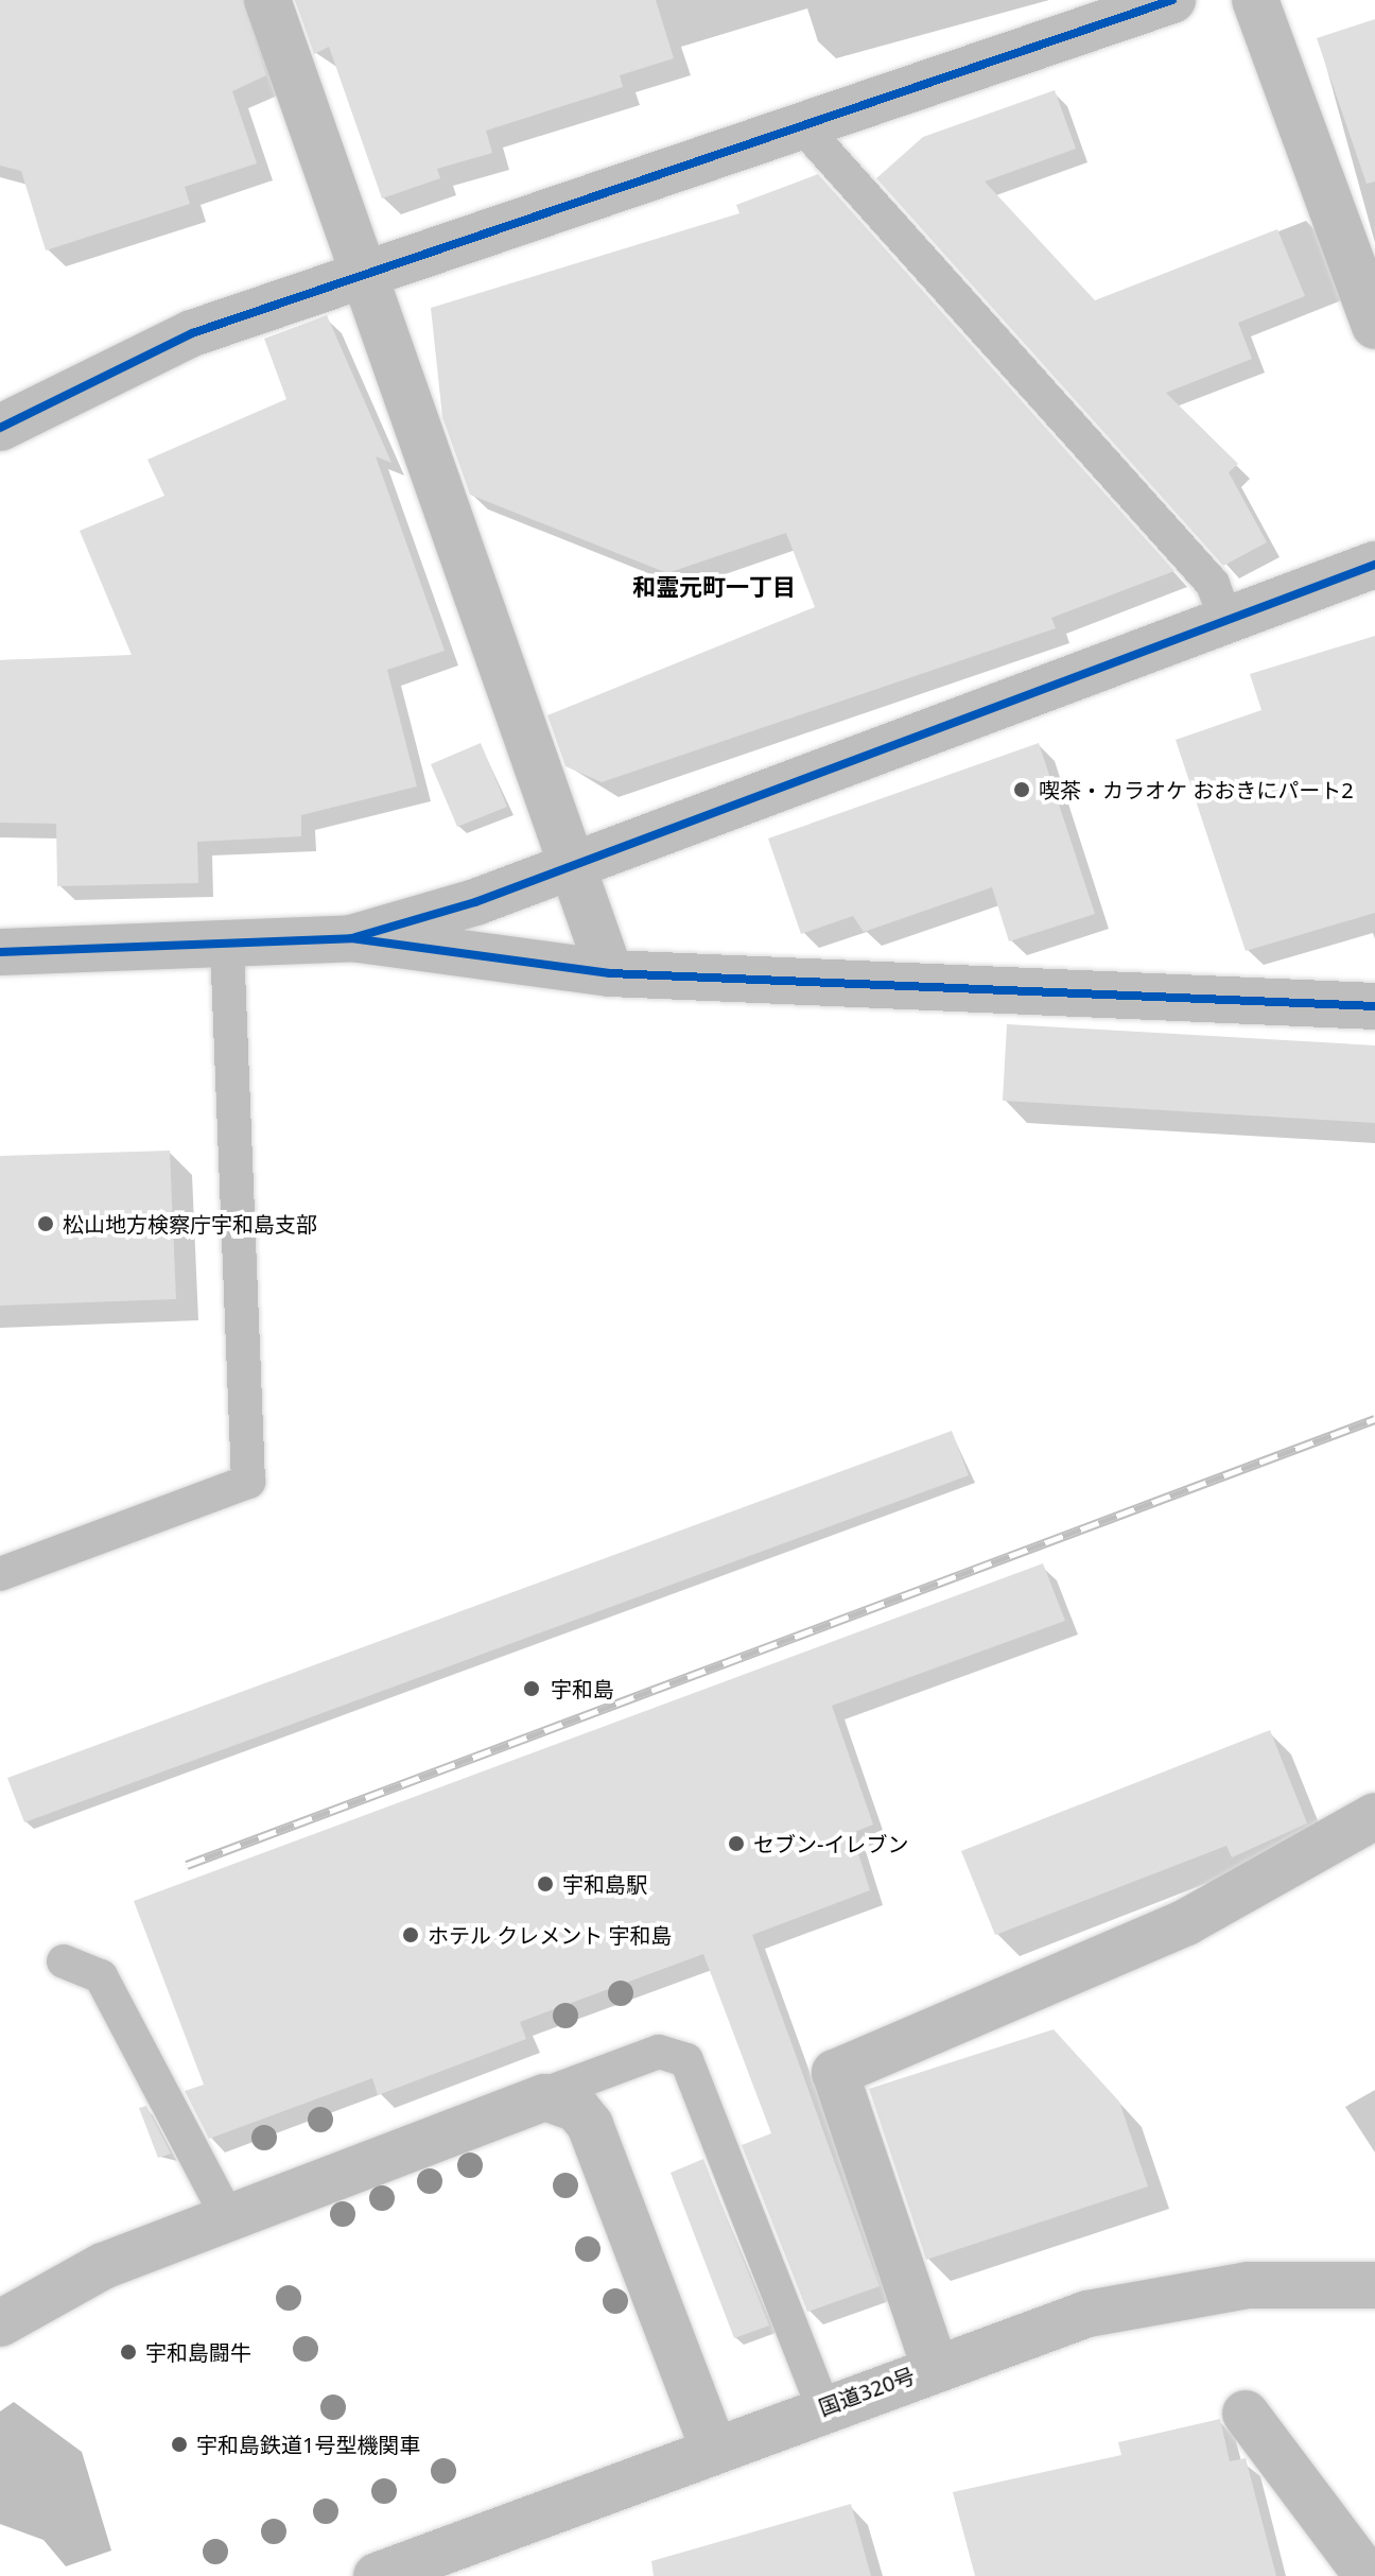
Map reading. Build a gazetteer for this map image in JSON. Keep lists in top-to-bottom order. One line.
{"streets":{"main road":["国道320号"]},"districts":["和霊元町一丁目"],"places":["喫茶・カラオケ おおきにパート2","松山地方検察庁宇和島支部","宇和島","セブン-イレブン","宇和島駅","ホテル クレメント 宇和島","宇和島闘牛","宇和島鉄道1号型機関車"]}
